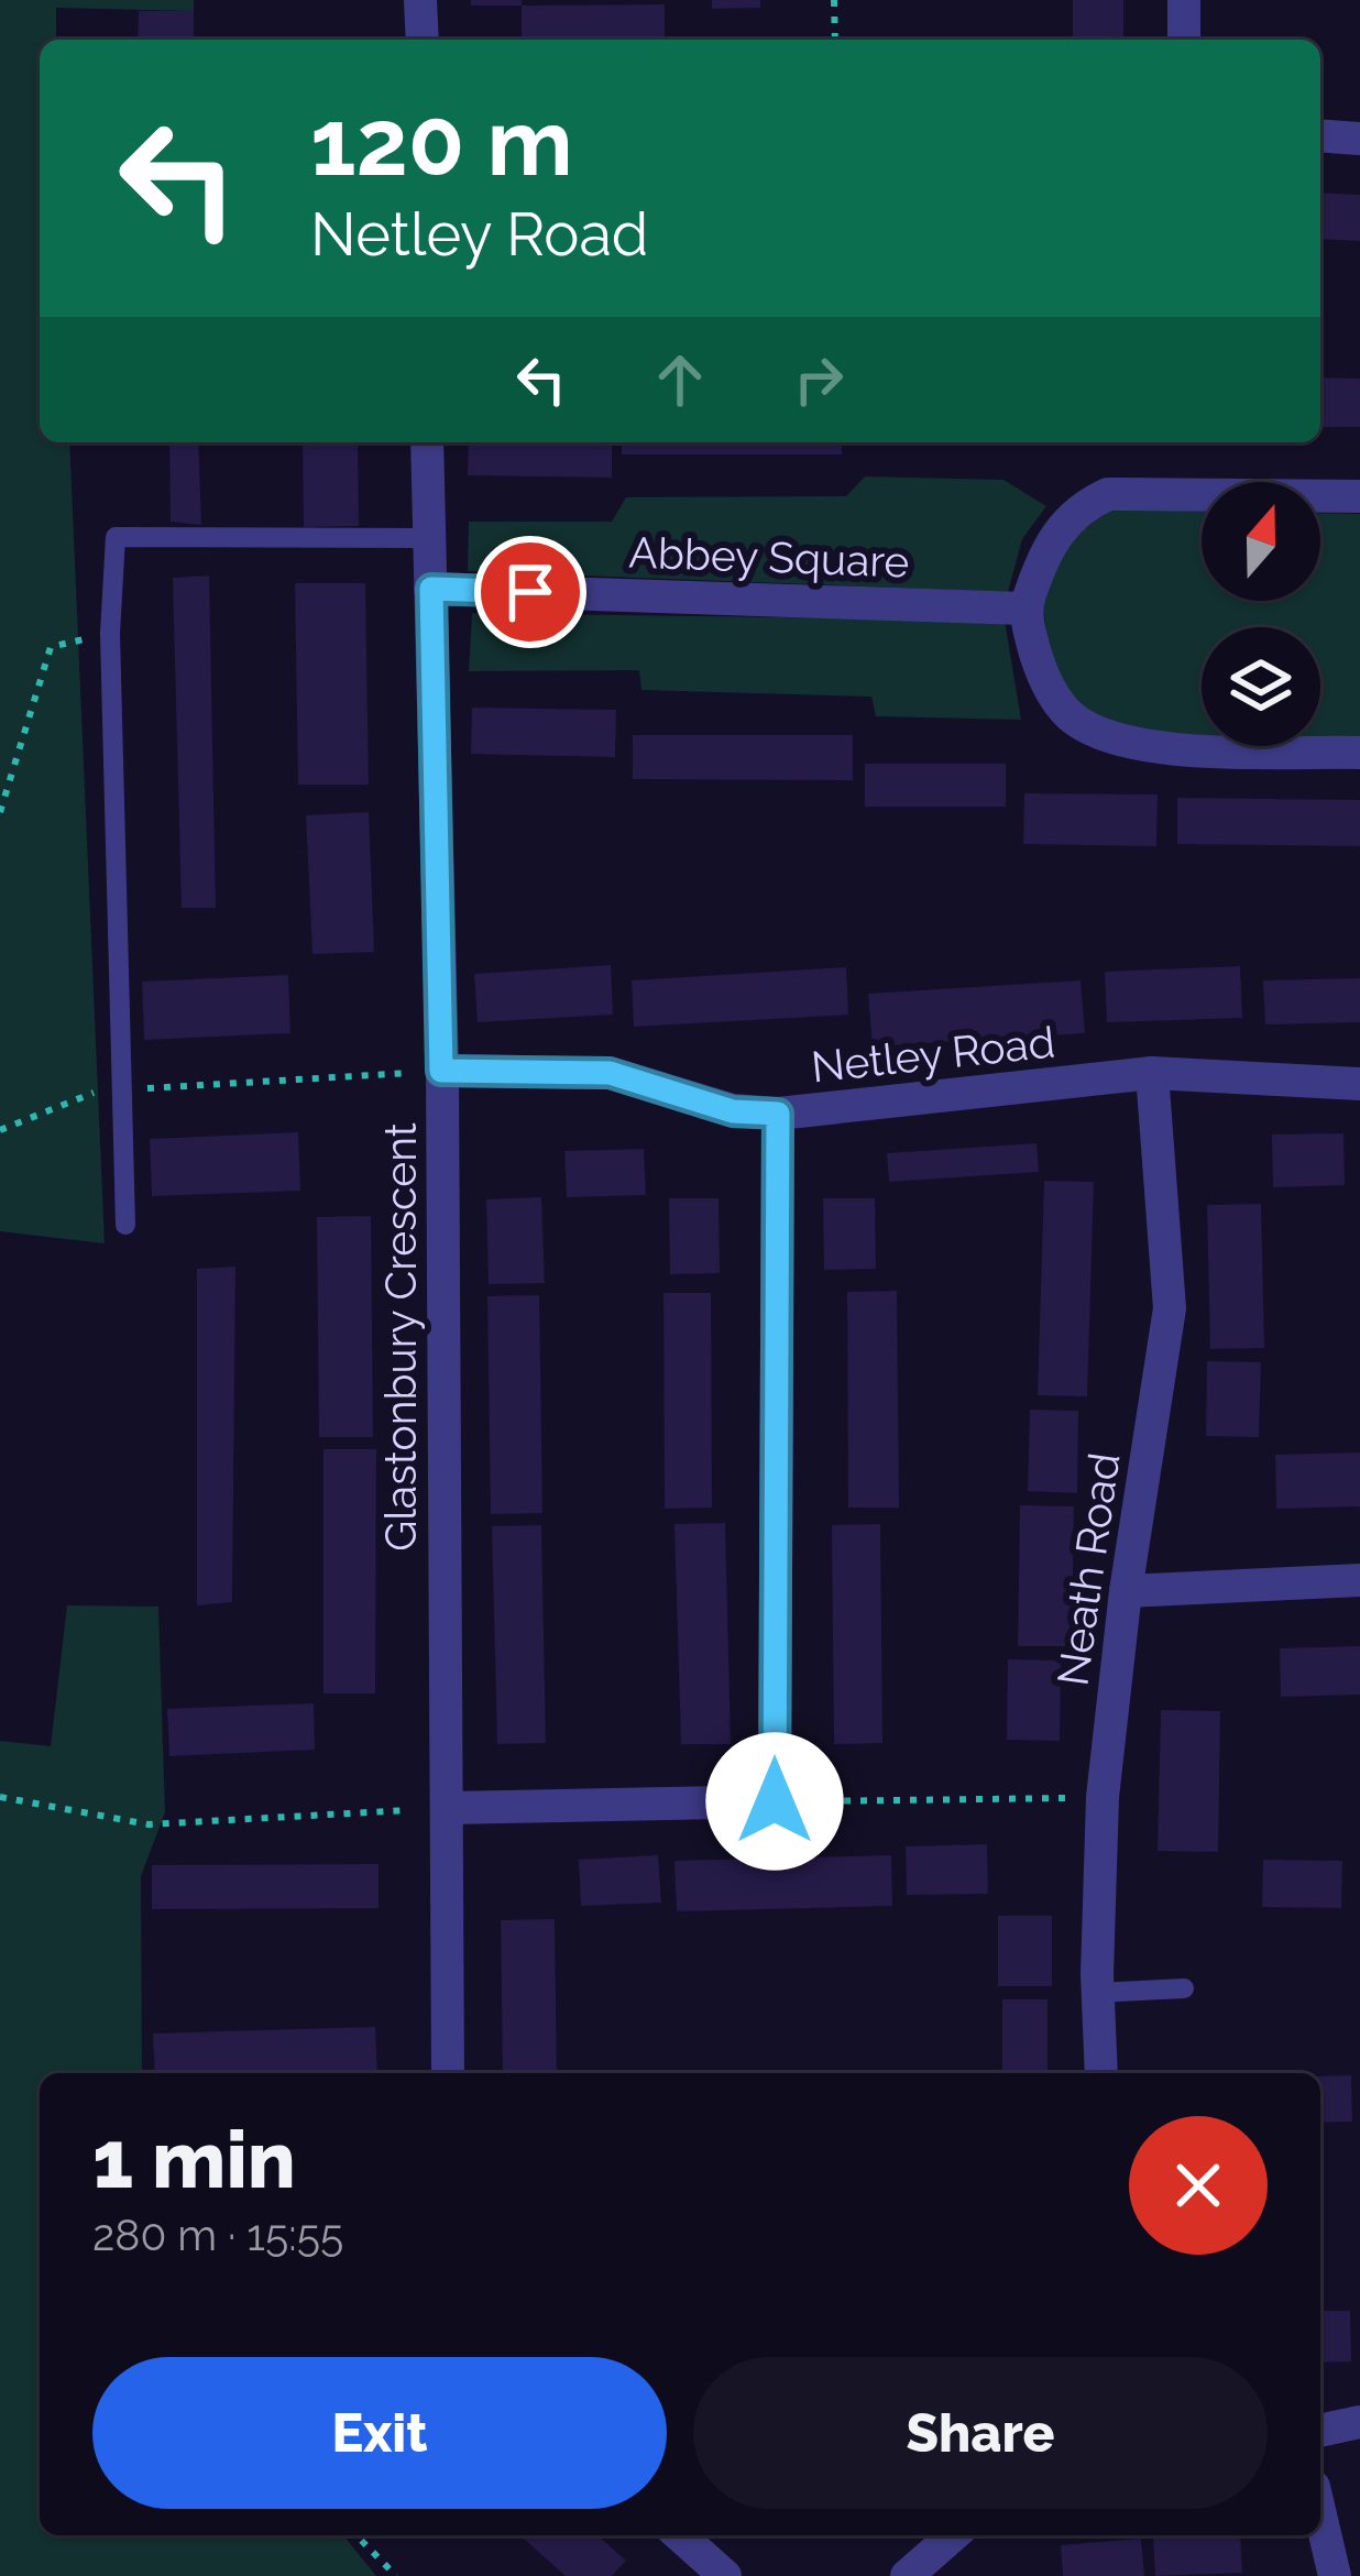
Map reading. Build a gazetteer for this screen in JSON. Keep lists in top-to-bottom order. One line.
{"streets":{"street":["Abbey Square","Netley Road","Glastonbury Crescent","Neath Road"]},"crossings":[["Abbey Square","Glastonbury Crescent"],["Netley Road","Glastonbury Crescent"],["Netley Road","Neath Road"]],"north":"top","page":{"turn":["120 m","Netley Road"],"heading":["1 min","280 m · 15:55"],"buttons":["Exit","Share"]}}
